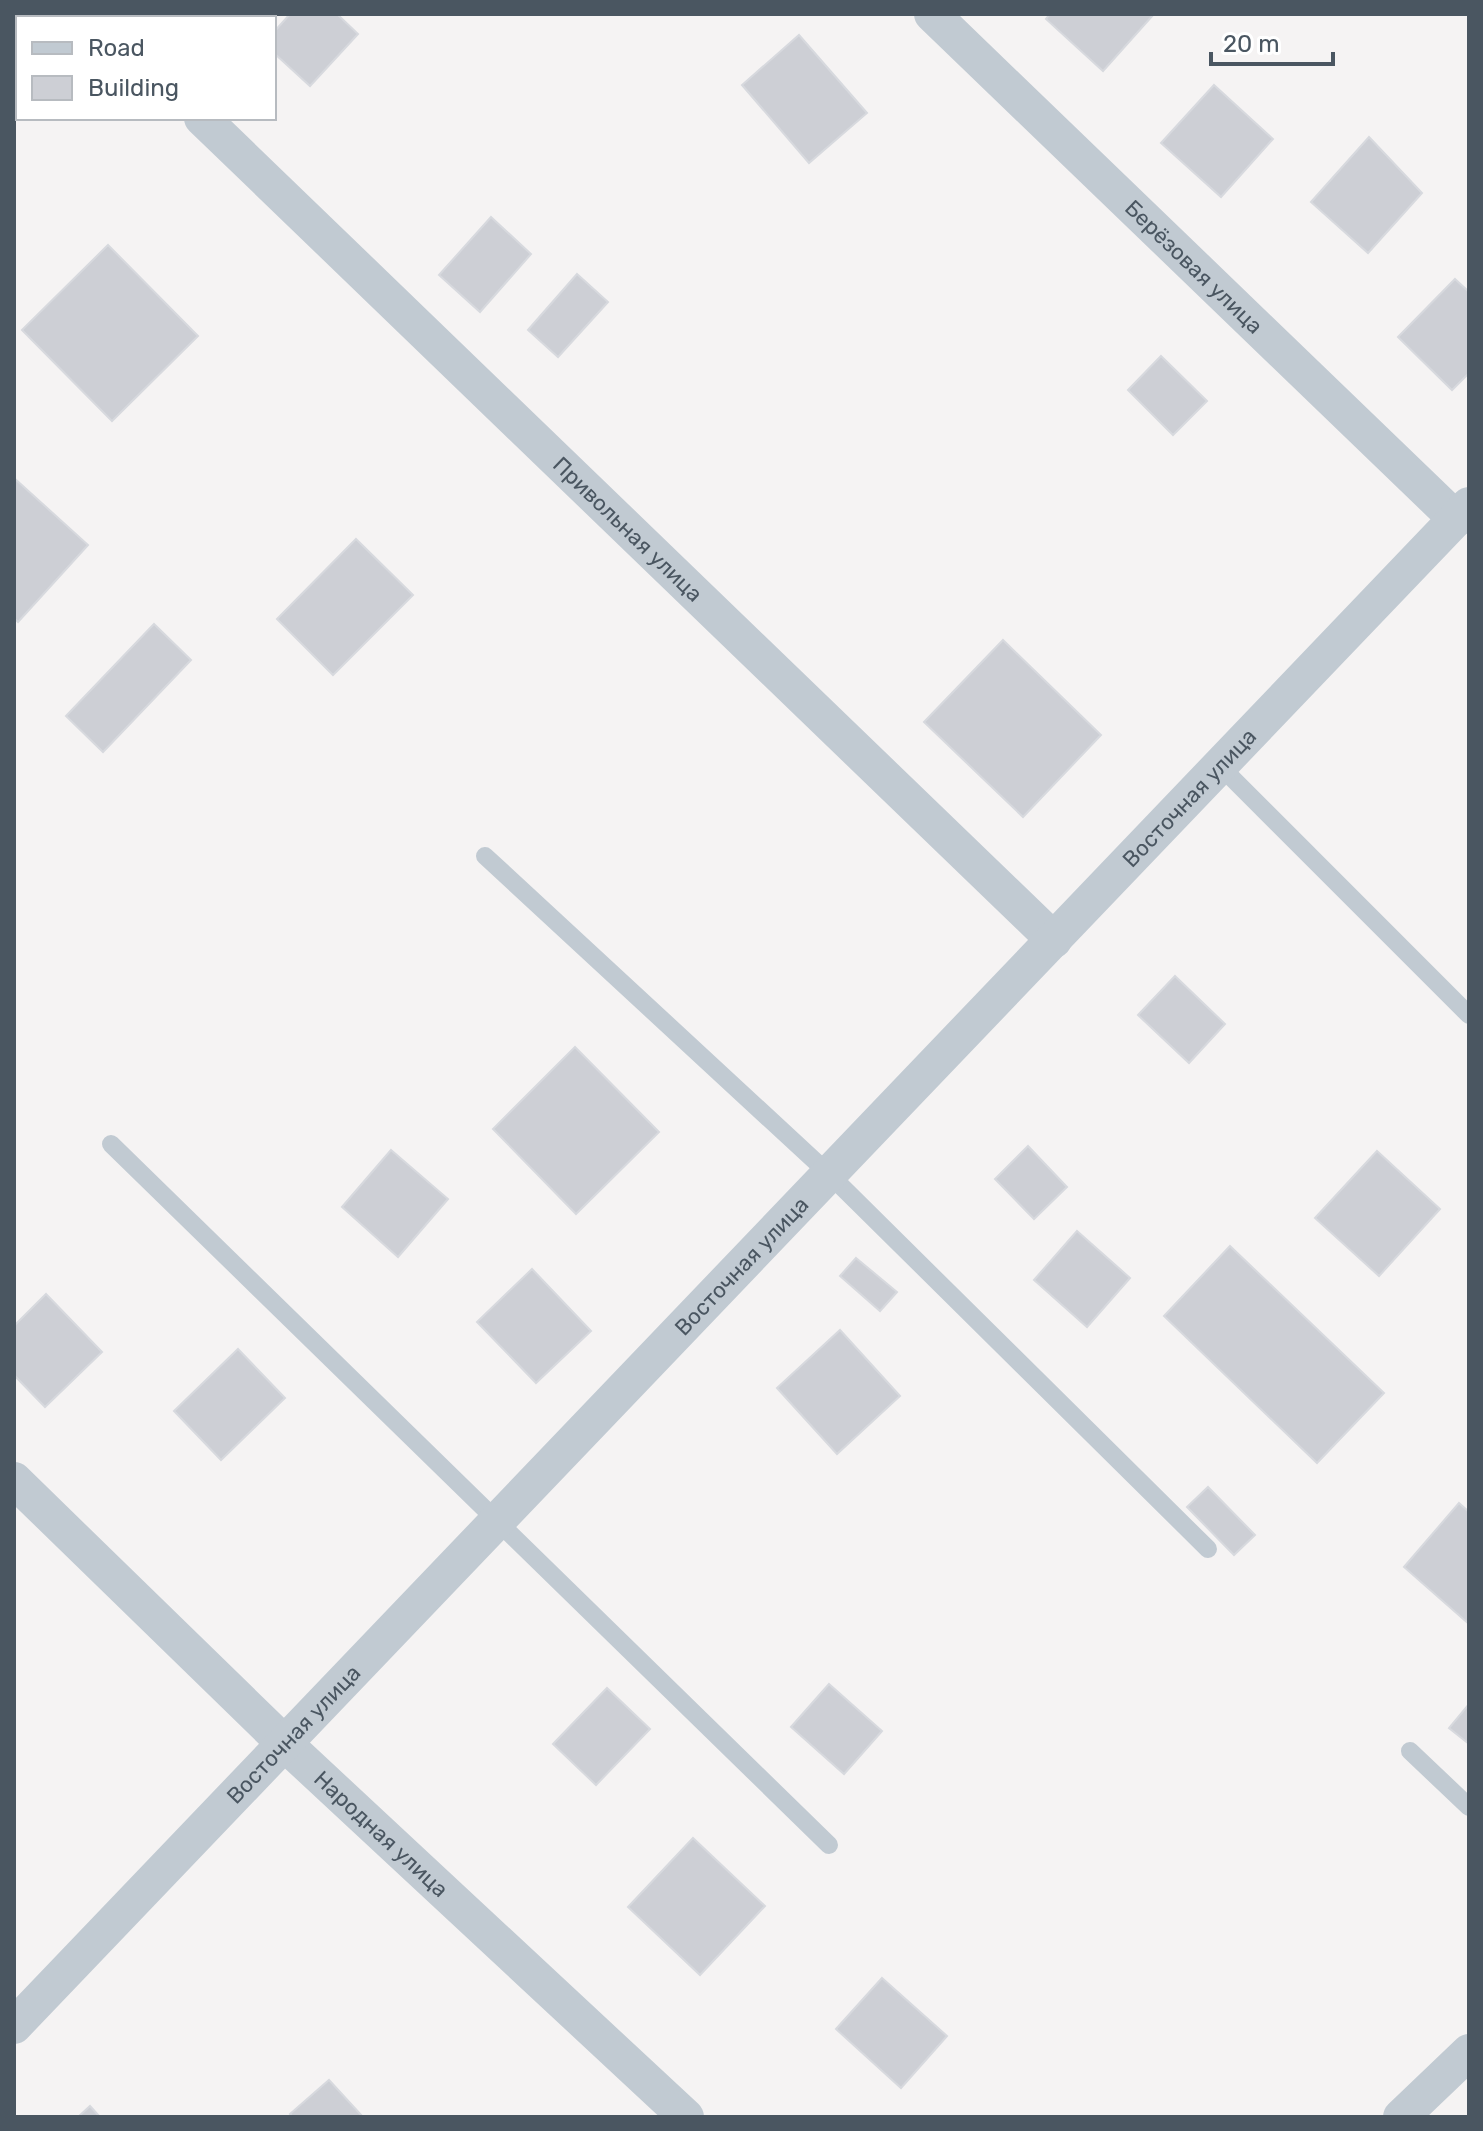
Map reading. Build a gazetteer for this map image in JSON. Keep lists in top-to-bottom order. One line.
{"streets":{"street":["Берёзовая улица","Привольная улица","Восточная улица","Народная улица"]},"crossings":[["Берёзовая улица","Восточная улица"],["Привольная улица","Восточная улица"],["Восточная улица","Народная улица"]],"legend":["Road","Building"],"scale_bar":"20 m"}
